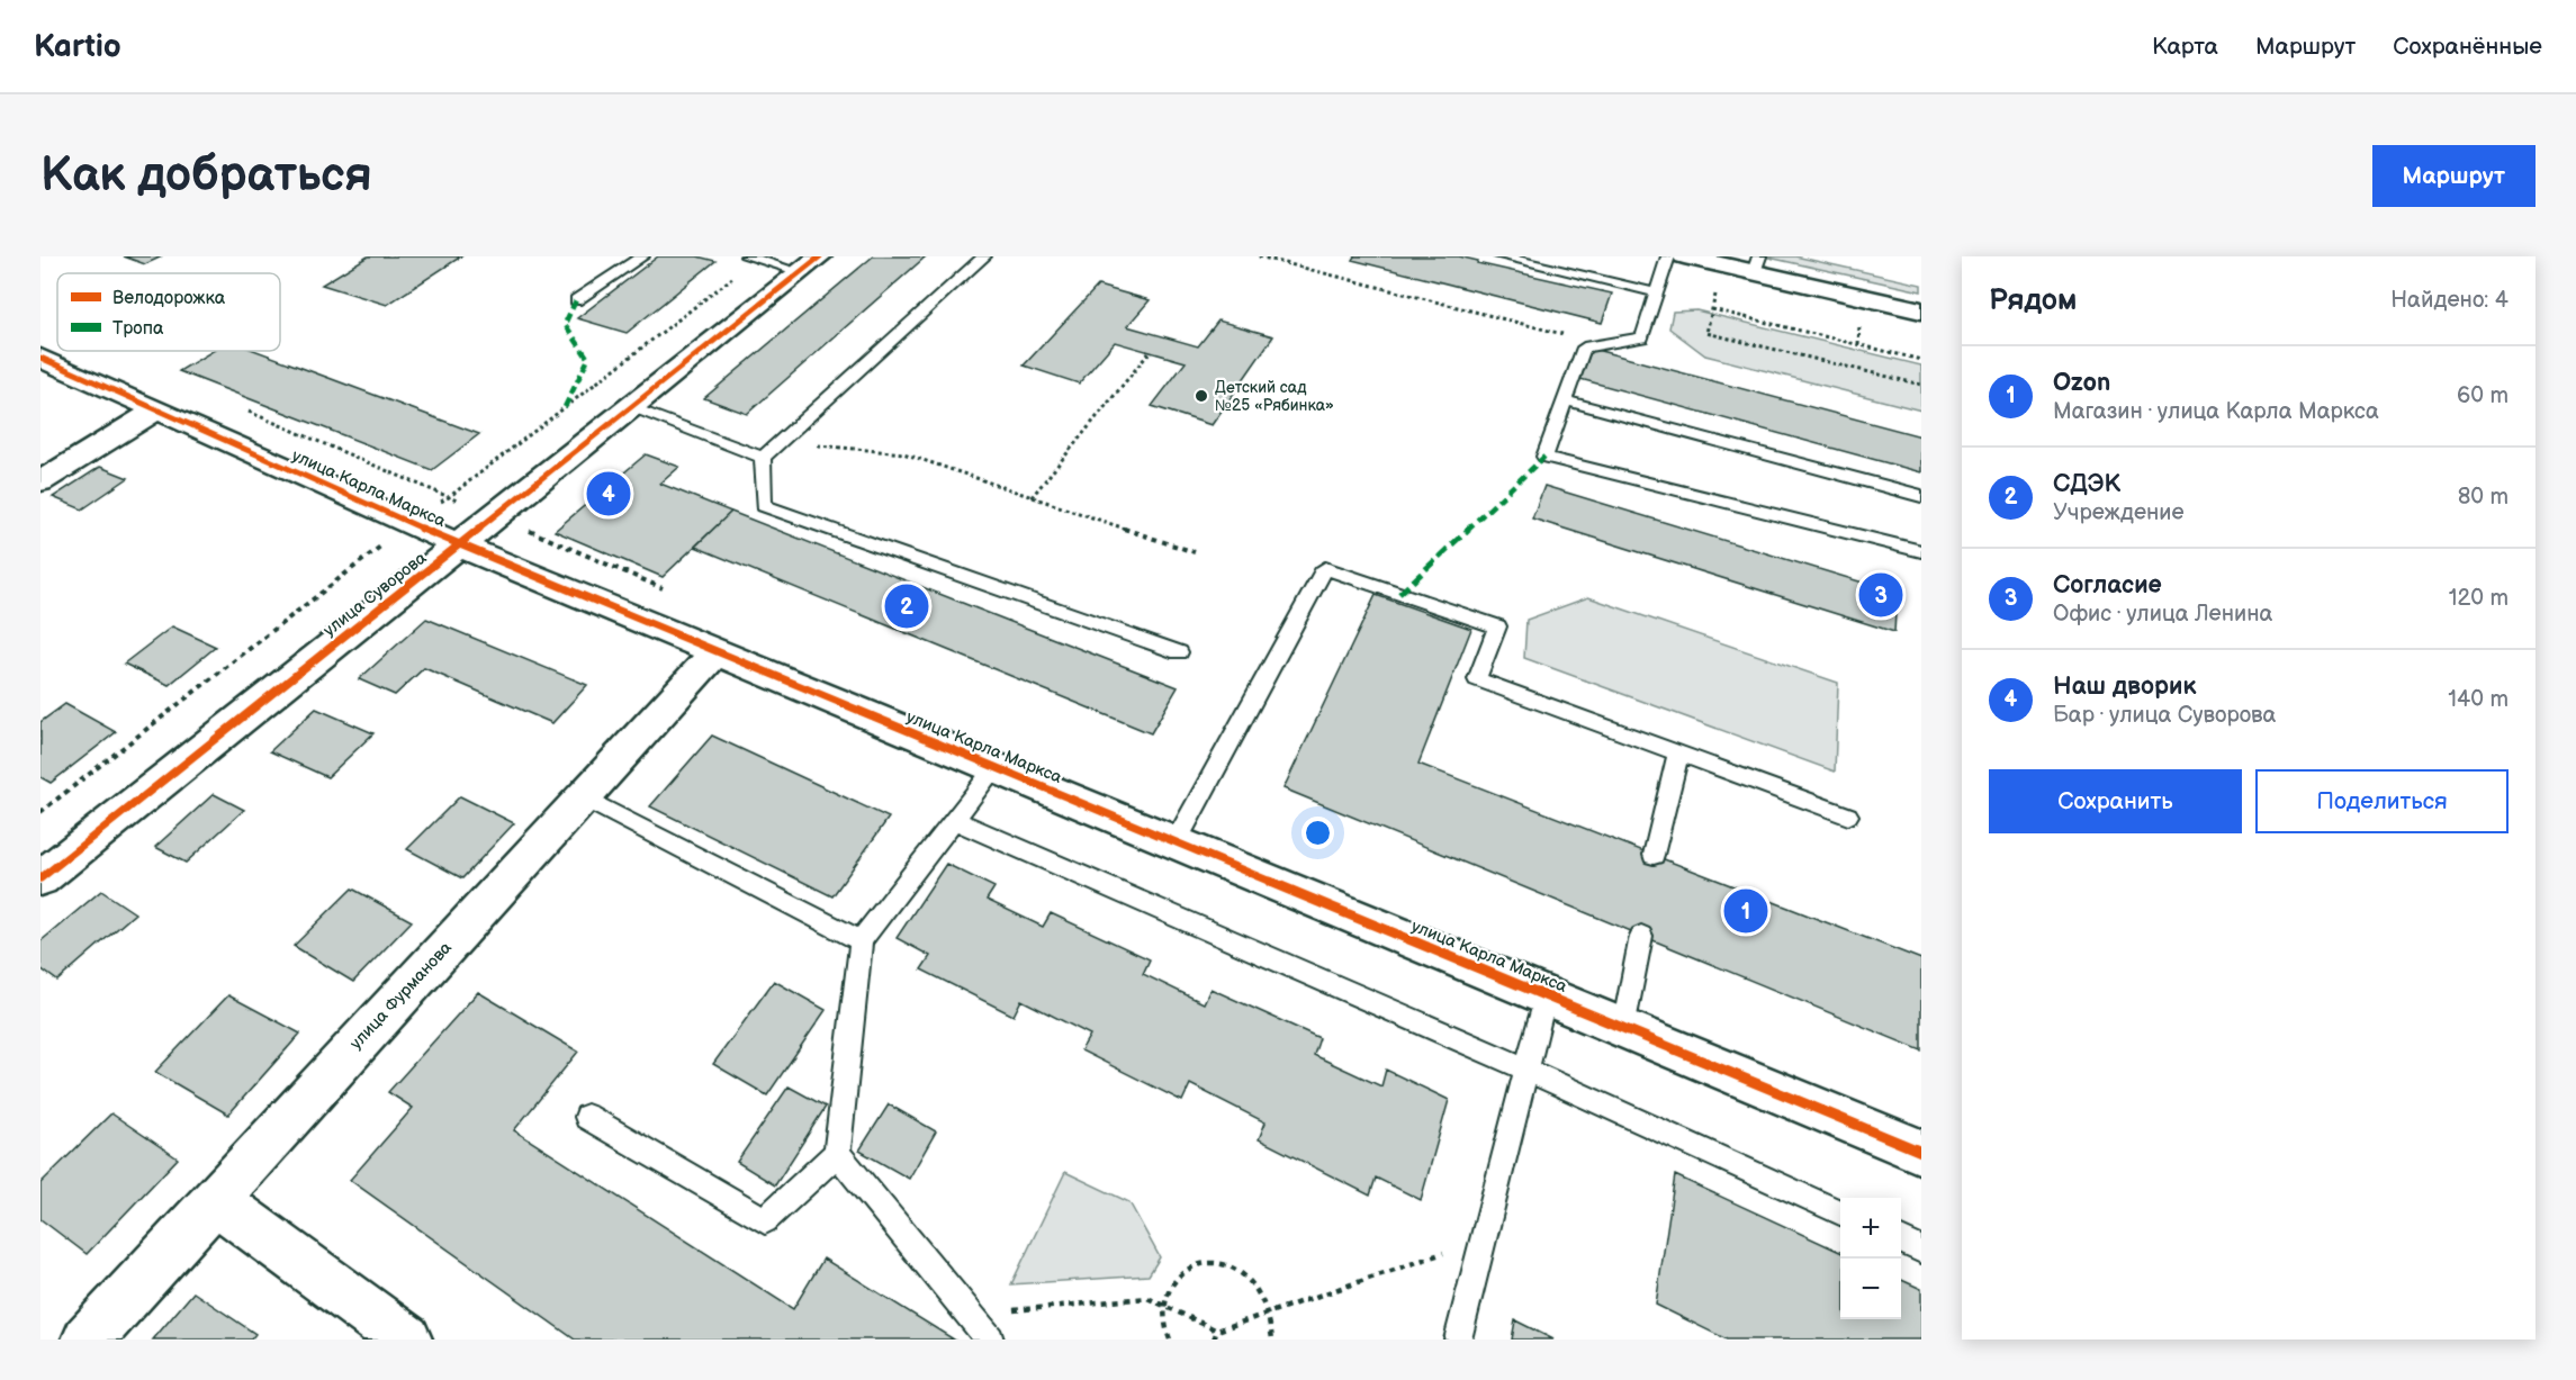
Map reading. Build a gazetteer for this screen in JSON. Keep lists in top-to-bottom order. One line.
{"streets":{"street":["улица Карла Маркса","улица Суворова","улица Фурманова"]},"crossings":[["улица Карла Маркса","улица Суворова"],["улица Карла Маркса","улица Фурманова"]],"places":["Детский сад №25 «Рябинка»"],"legend":["Велодорожка","Тропа"],"page":{"header":"Kartio","nav":["Карта","Маршрут","Сохранённые"],"buttons":["Маршрут",["Сохранить","Поделиться"]],"title":"Как добраться","heading":["Рядом","Найдено: 4"],"list":[{"mark":"1","name":"Ozon","note":"Магазин · улица Карла Маркса","value":"60 m"},{"mark":"2","name":"СДЭК","note":"Учреждение","value":"80 m"},{"mark":"3","name":"Согласие","note":"Офис · улица Ленина","value":"120 m"},{"mark":"4","name":"Наш дворик","note":"Бар · улица Суворова","value":"140 m"}],"pins":["4","3","2","1"],"map_buttons":["+","−"]}}
